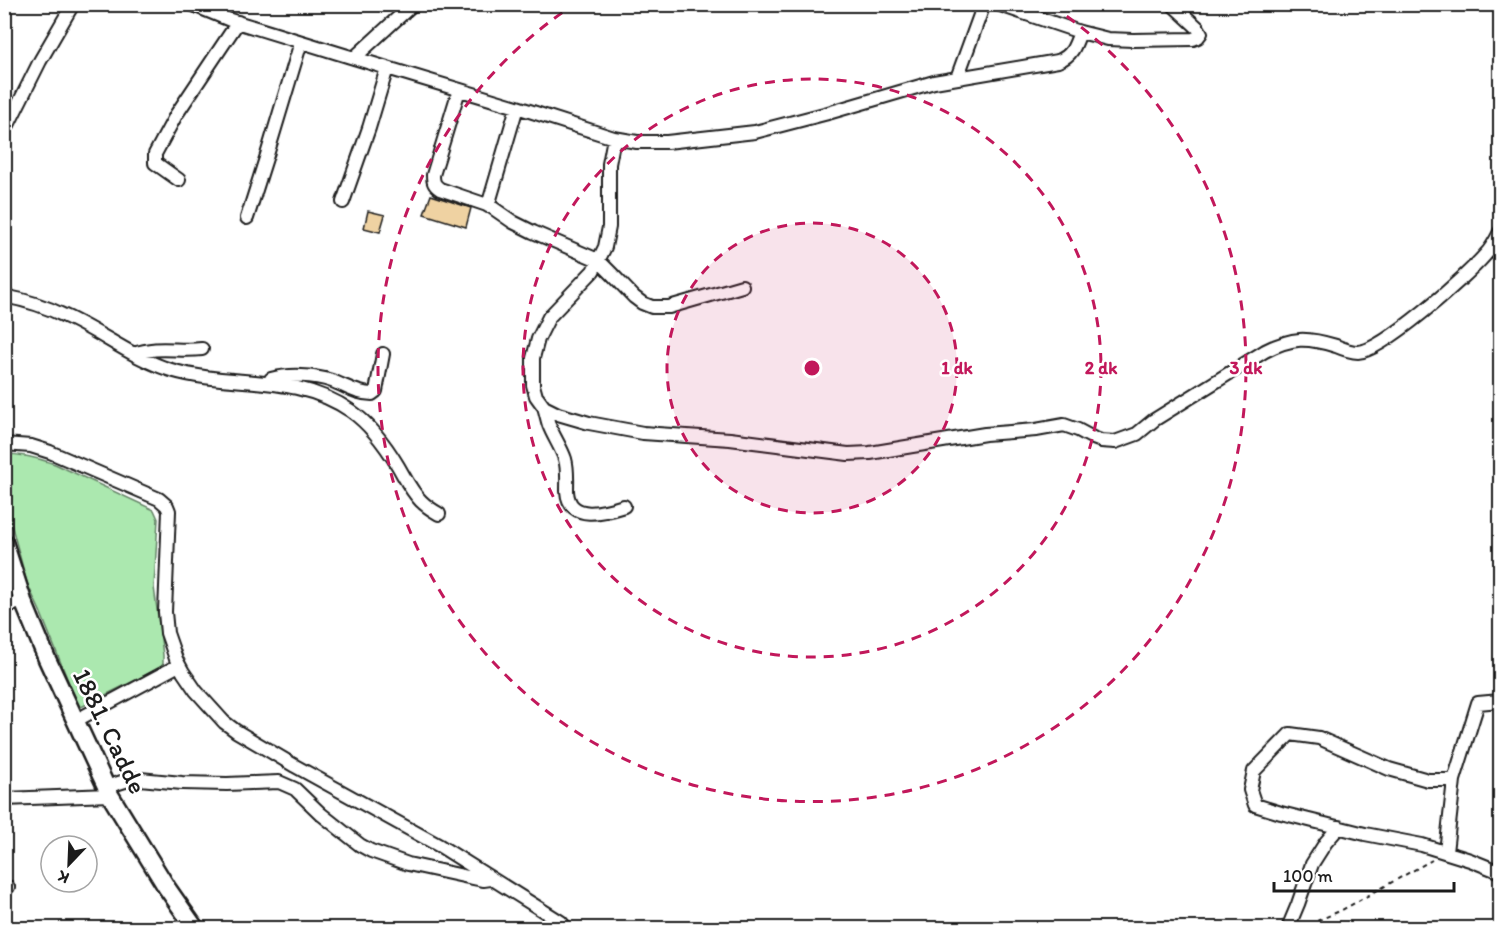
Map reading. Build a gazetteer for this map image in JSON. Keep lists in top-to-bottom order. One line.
{"streets":{"street":["1881. Cadde"]},"scale_bar":"100 m","north":"bottom left","rings":["1 dk","2 dk","3 dk"]}
